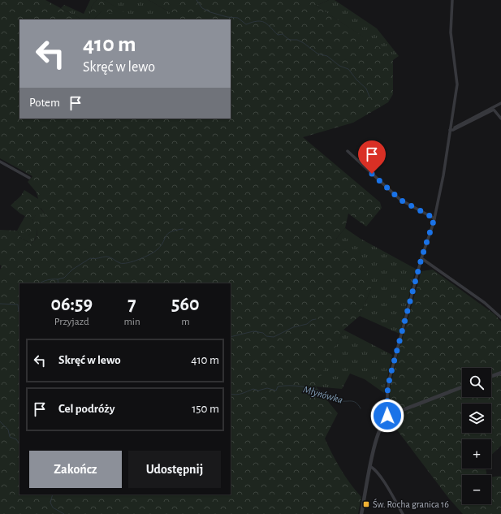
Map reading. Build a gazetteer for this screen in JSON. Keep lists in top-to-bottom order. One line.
{"water":["Młynówka"],"places":{"transit":["Św. Rocha granica 16"]},"page":{"turn":["410 m","Skręć w lewo"],"then":"Potem","eta":["06:59","Przyjazd","7","min","560","m"],"list":[{"name":"Skręć w lewo","value":"410 m"},{"name":"Cel podróży","value":"150 m"}],"map_buttons":["+","−"],"buttons":["Zakończ","Udostępnij"]}}
